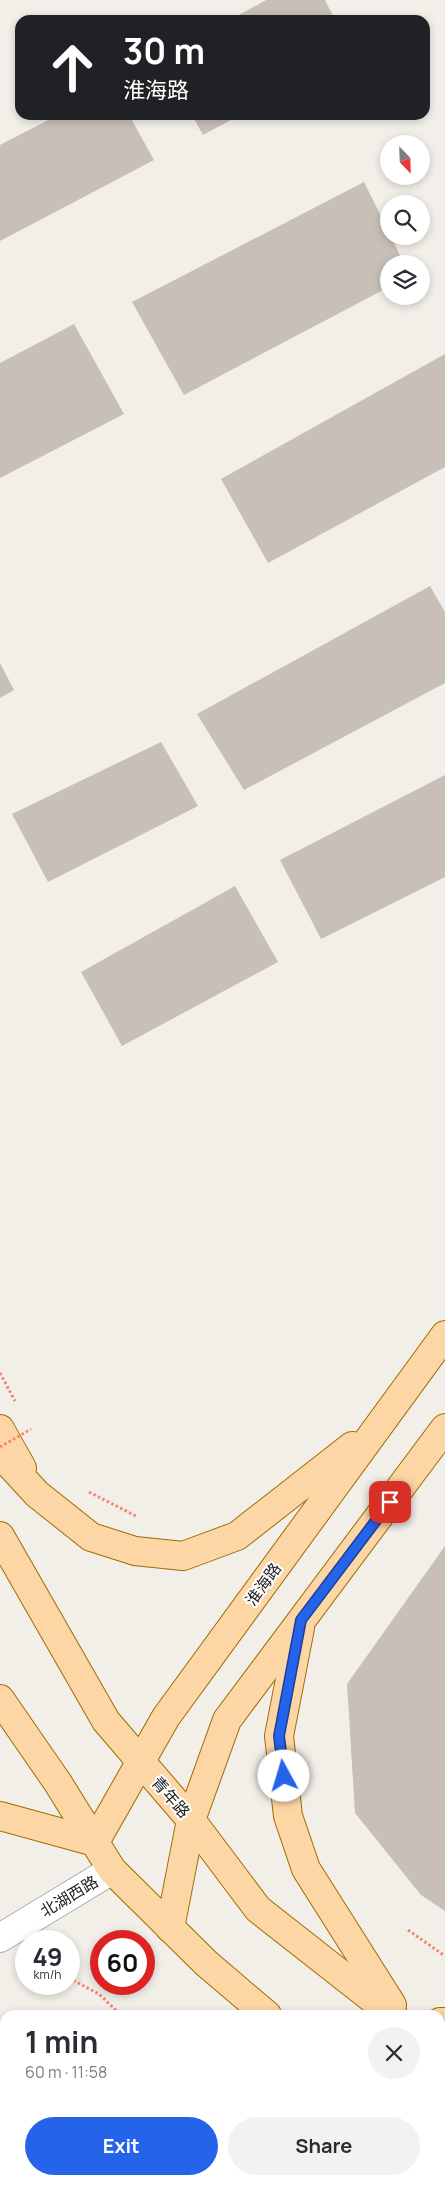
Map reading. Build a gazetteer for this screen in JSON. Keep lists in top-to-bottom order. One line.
{"streets":{"main road":["淮海路","青年路"],"street":["北湖西路"]},"crossings":[["淮海路","青年路"]],"north":"bottom right","page":{"turn":["30 m","淮海路"],"speed":"49 km/h","limit":"60","heading":["1 min","60 m · 11:58"],"buttons":["Exit","Share"]}}
